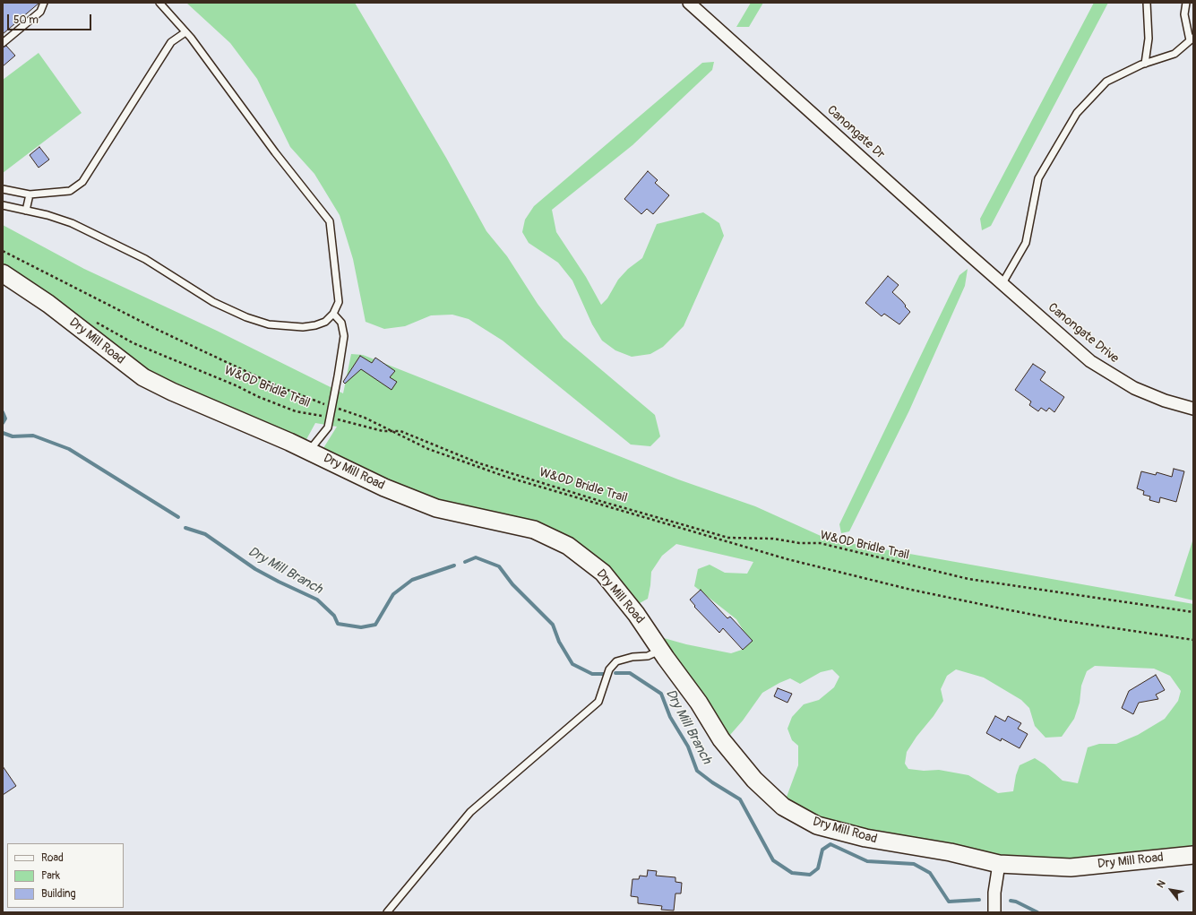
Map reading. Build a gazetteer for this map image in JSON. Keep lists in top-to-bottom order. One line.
{"streets":{"street":["Canongate Dr","Canongate Drive","Dry Mill Road"],"path":["W&OD Bridle Trail"]},"crossings":[["Canongate Dr","Canongate Drive"]],"water":["Dry Mill Branch"],"legend":["Road","Park","Building"],"scale_bar":"50 m","north":"top left"}
